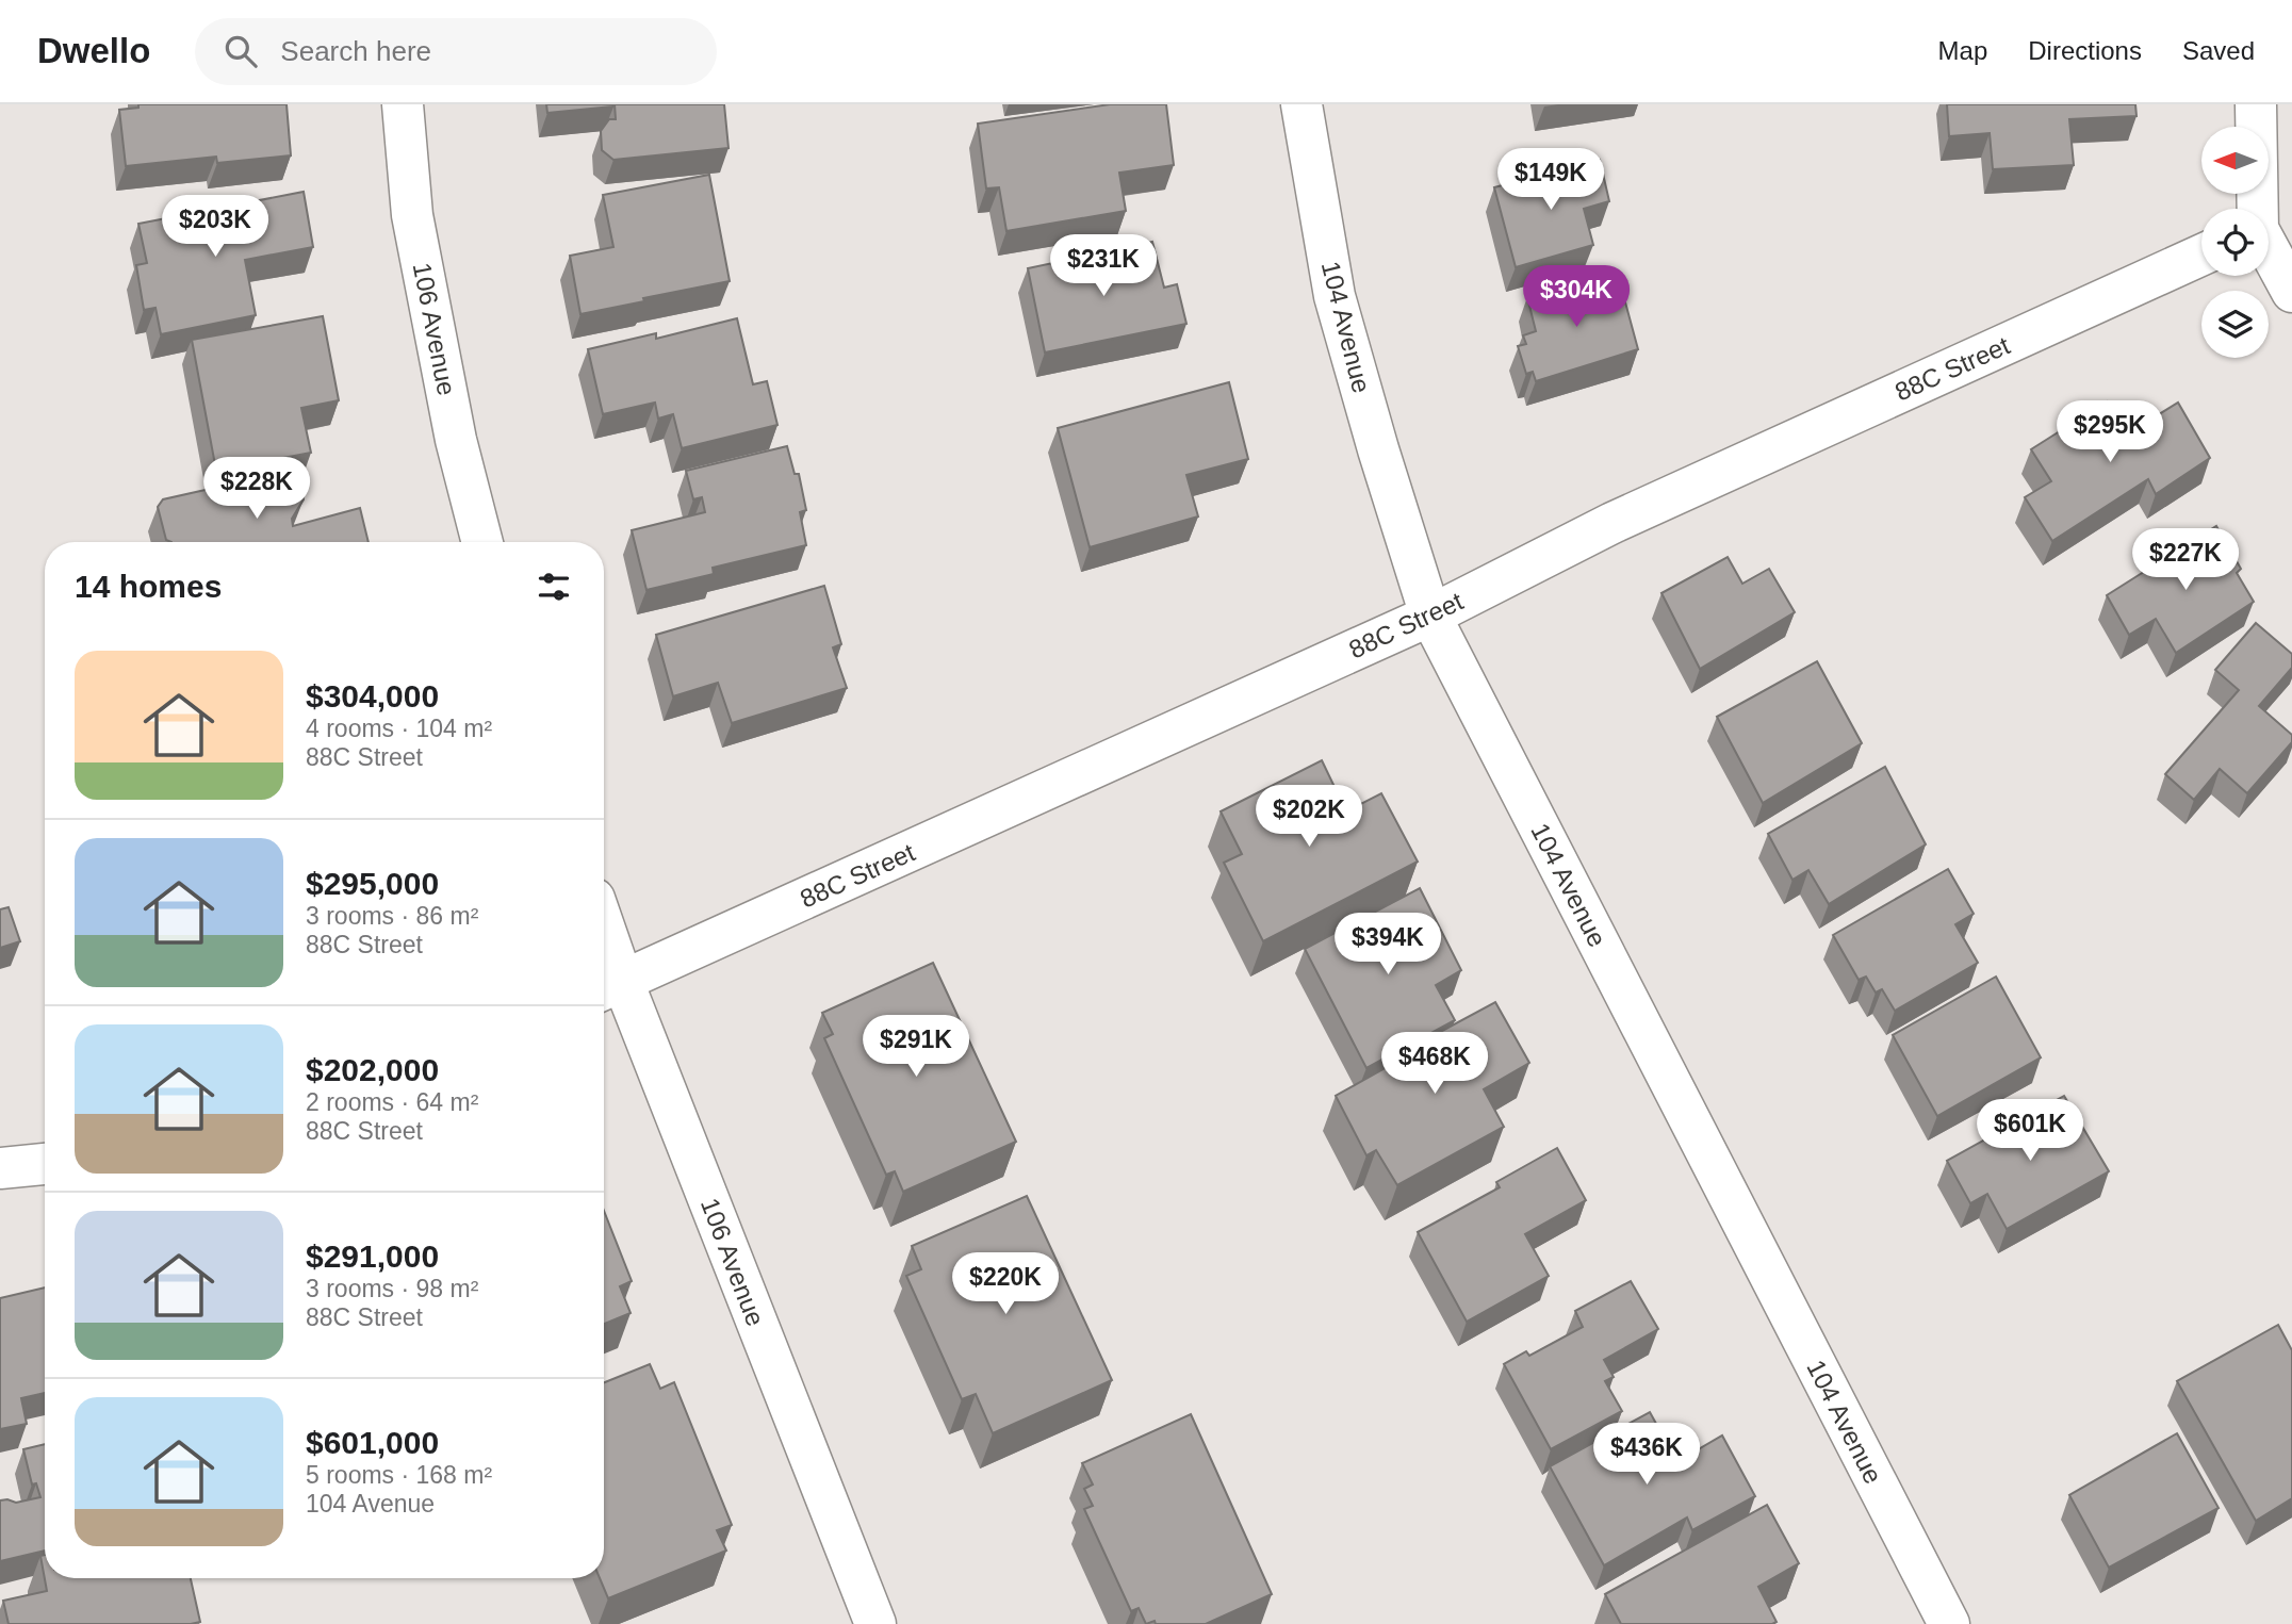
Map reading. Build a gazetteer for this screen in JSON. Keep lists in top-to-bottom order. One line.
{"streets":{"street":["104 Avenue","106 Avenue","88C Street"]},"crossings":[["104 Avenue","88C Street"],["106 Avenue","88C Street"]],"north":"left","page":{"header":"Dwello","search":"Search here","nav":["Map","Directions","Saved"],"price":["$149K","$203K","$231K","$304K","$295K","$228K","$227K","$202K","$394K","$291K","$468K","$601K","$220K","$436K"],"heading":"14 homes","list":[{"name":"$304,000","note":"4 rooms · 104 m² · 88C Street"},{"name":"$295,000","note":"3 rooms · 86 m² · 88C Street"},{"name":"$202,000","note":"2 rooms · 64 m² · 88C Street"},{"name":"$291,000","note":"3 rooms · 98 m² · 88C Street"},{"name":"$601,000","note":"5 rooms · 168 m² · 104 Avenue"}]}}
